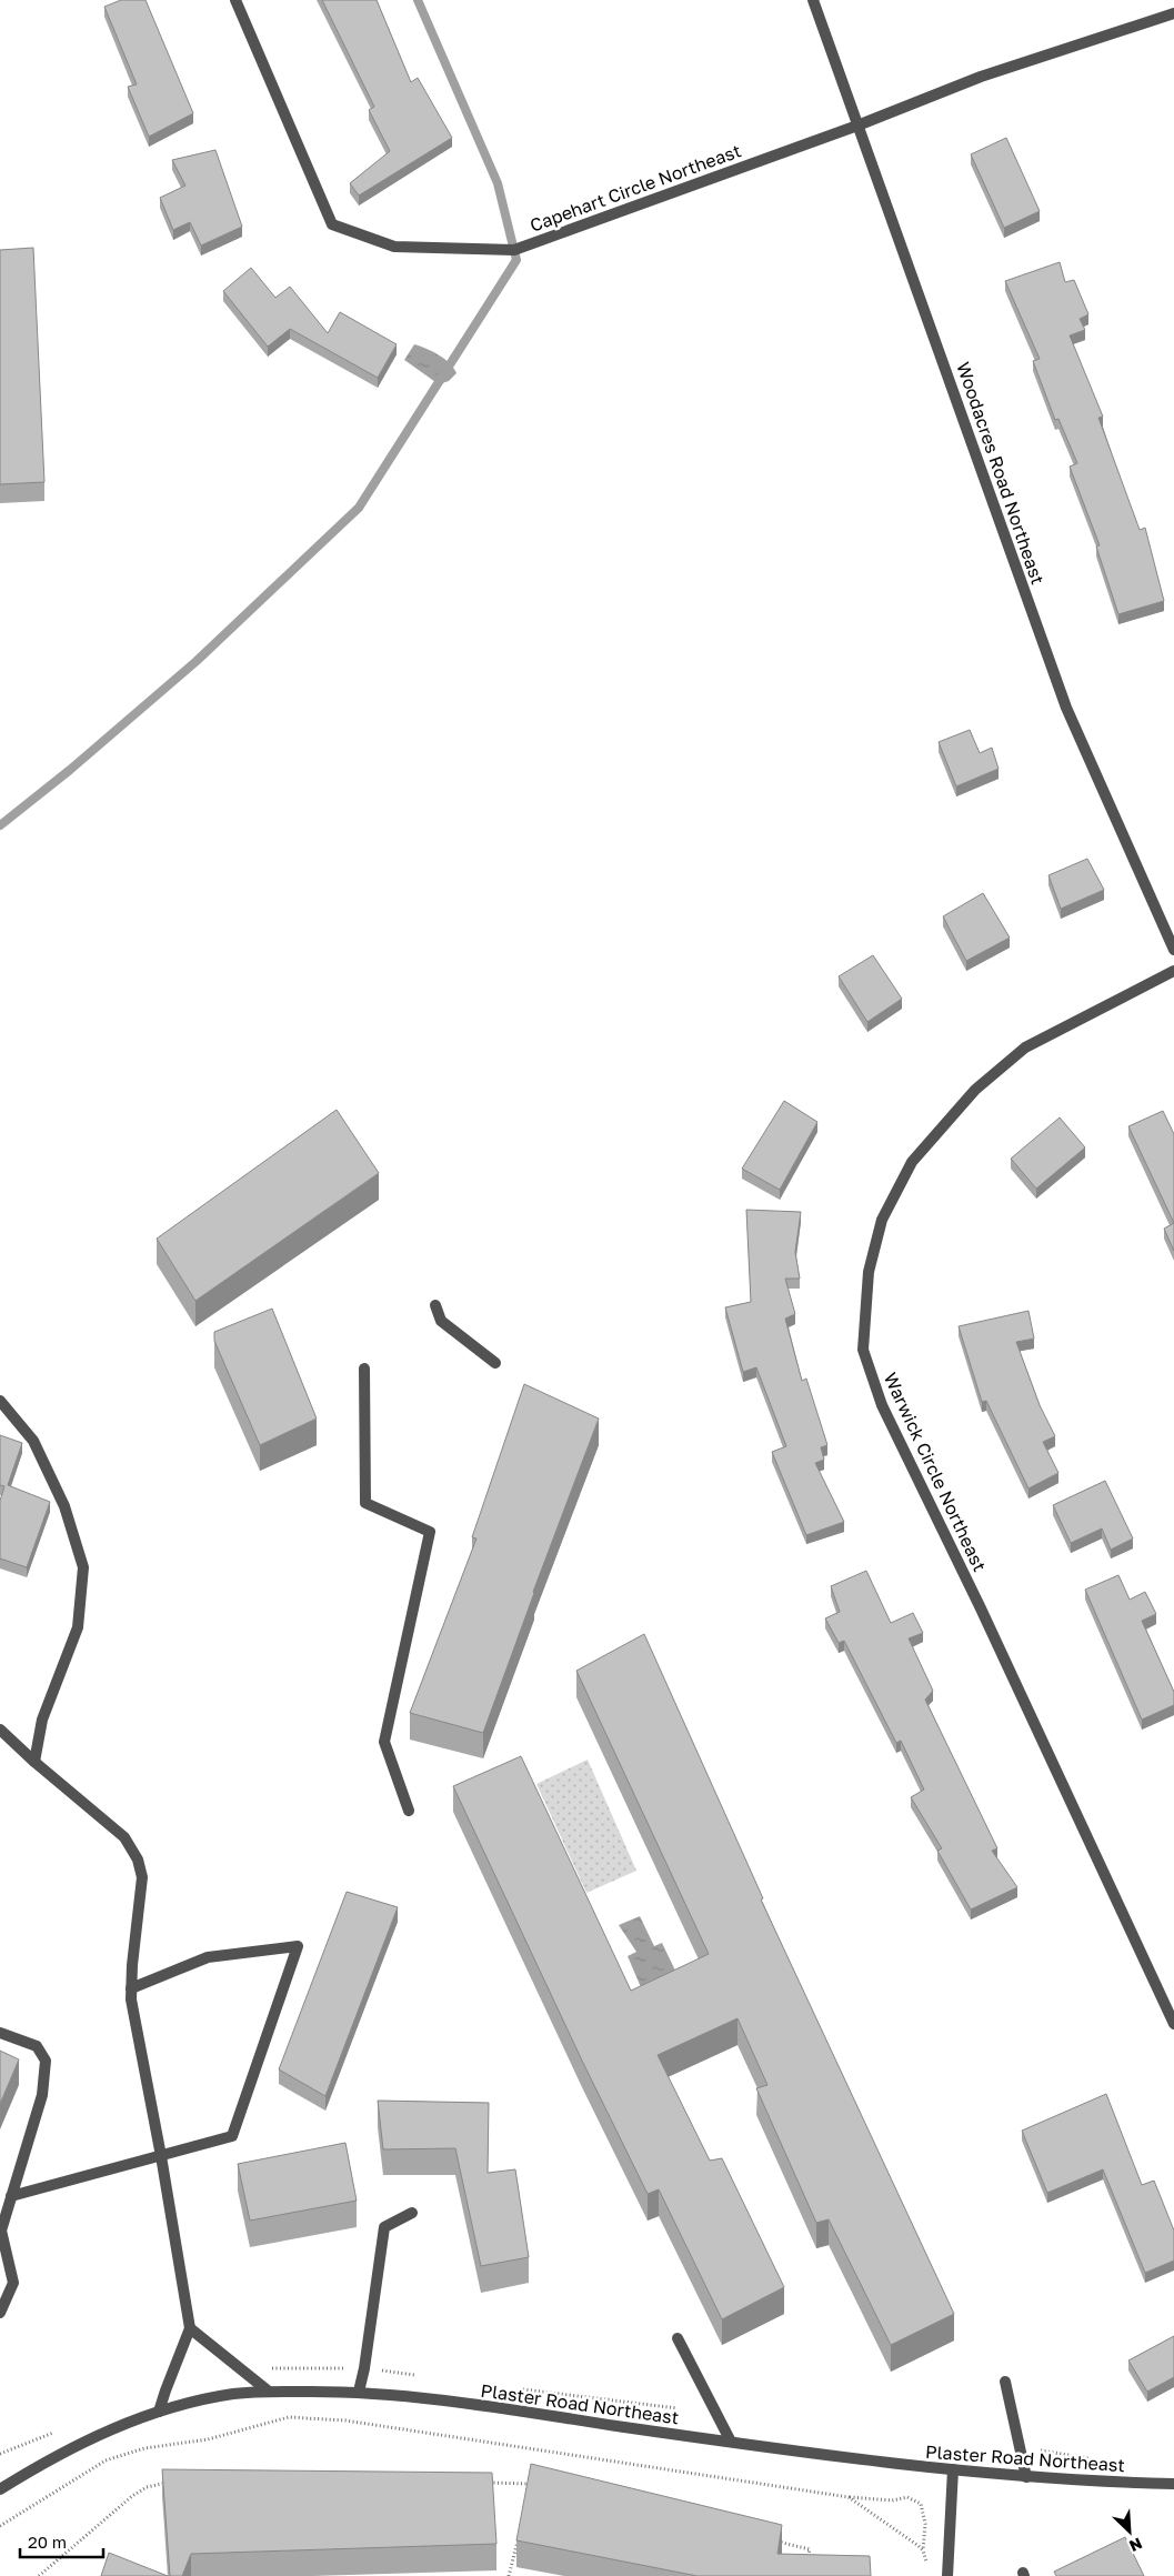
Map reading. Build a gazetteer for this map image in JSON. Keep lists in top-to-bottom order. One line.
{"streets":{"street":["Capehart Circle Northeast","Woodacres Road Northeast","Warwick Circle Northeast","Plaster Road Northeast"]},"crossings":[["Capehart Circle Northeast","Woodacres Road Northeast"]],"scale_bar":"20 m","north":"bottom right"}
